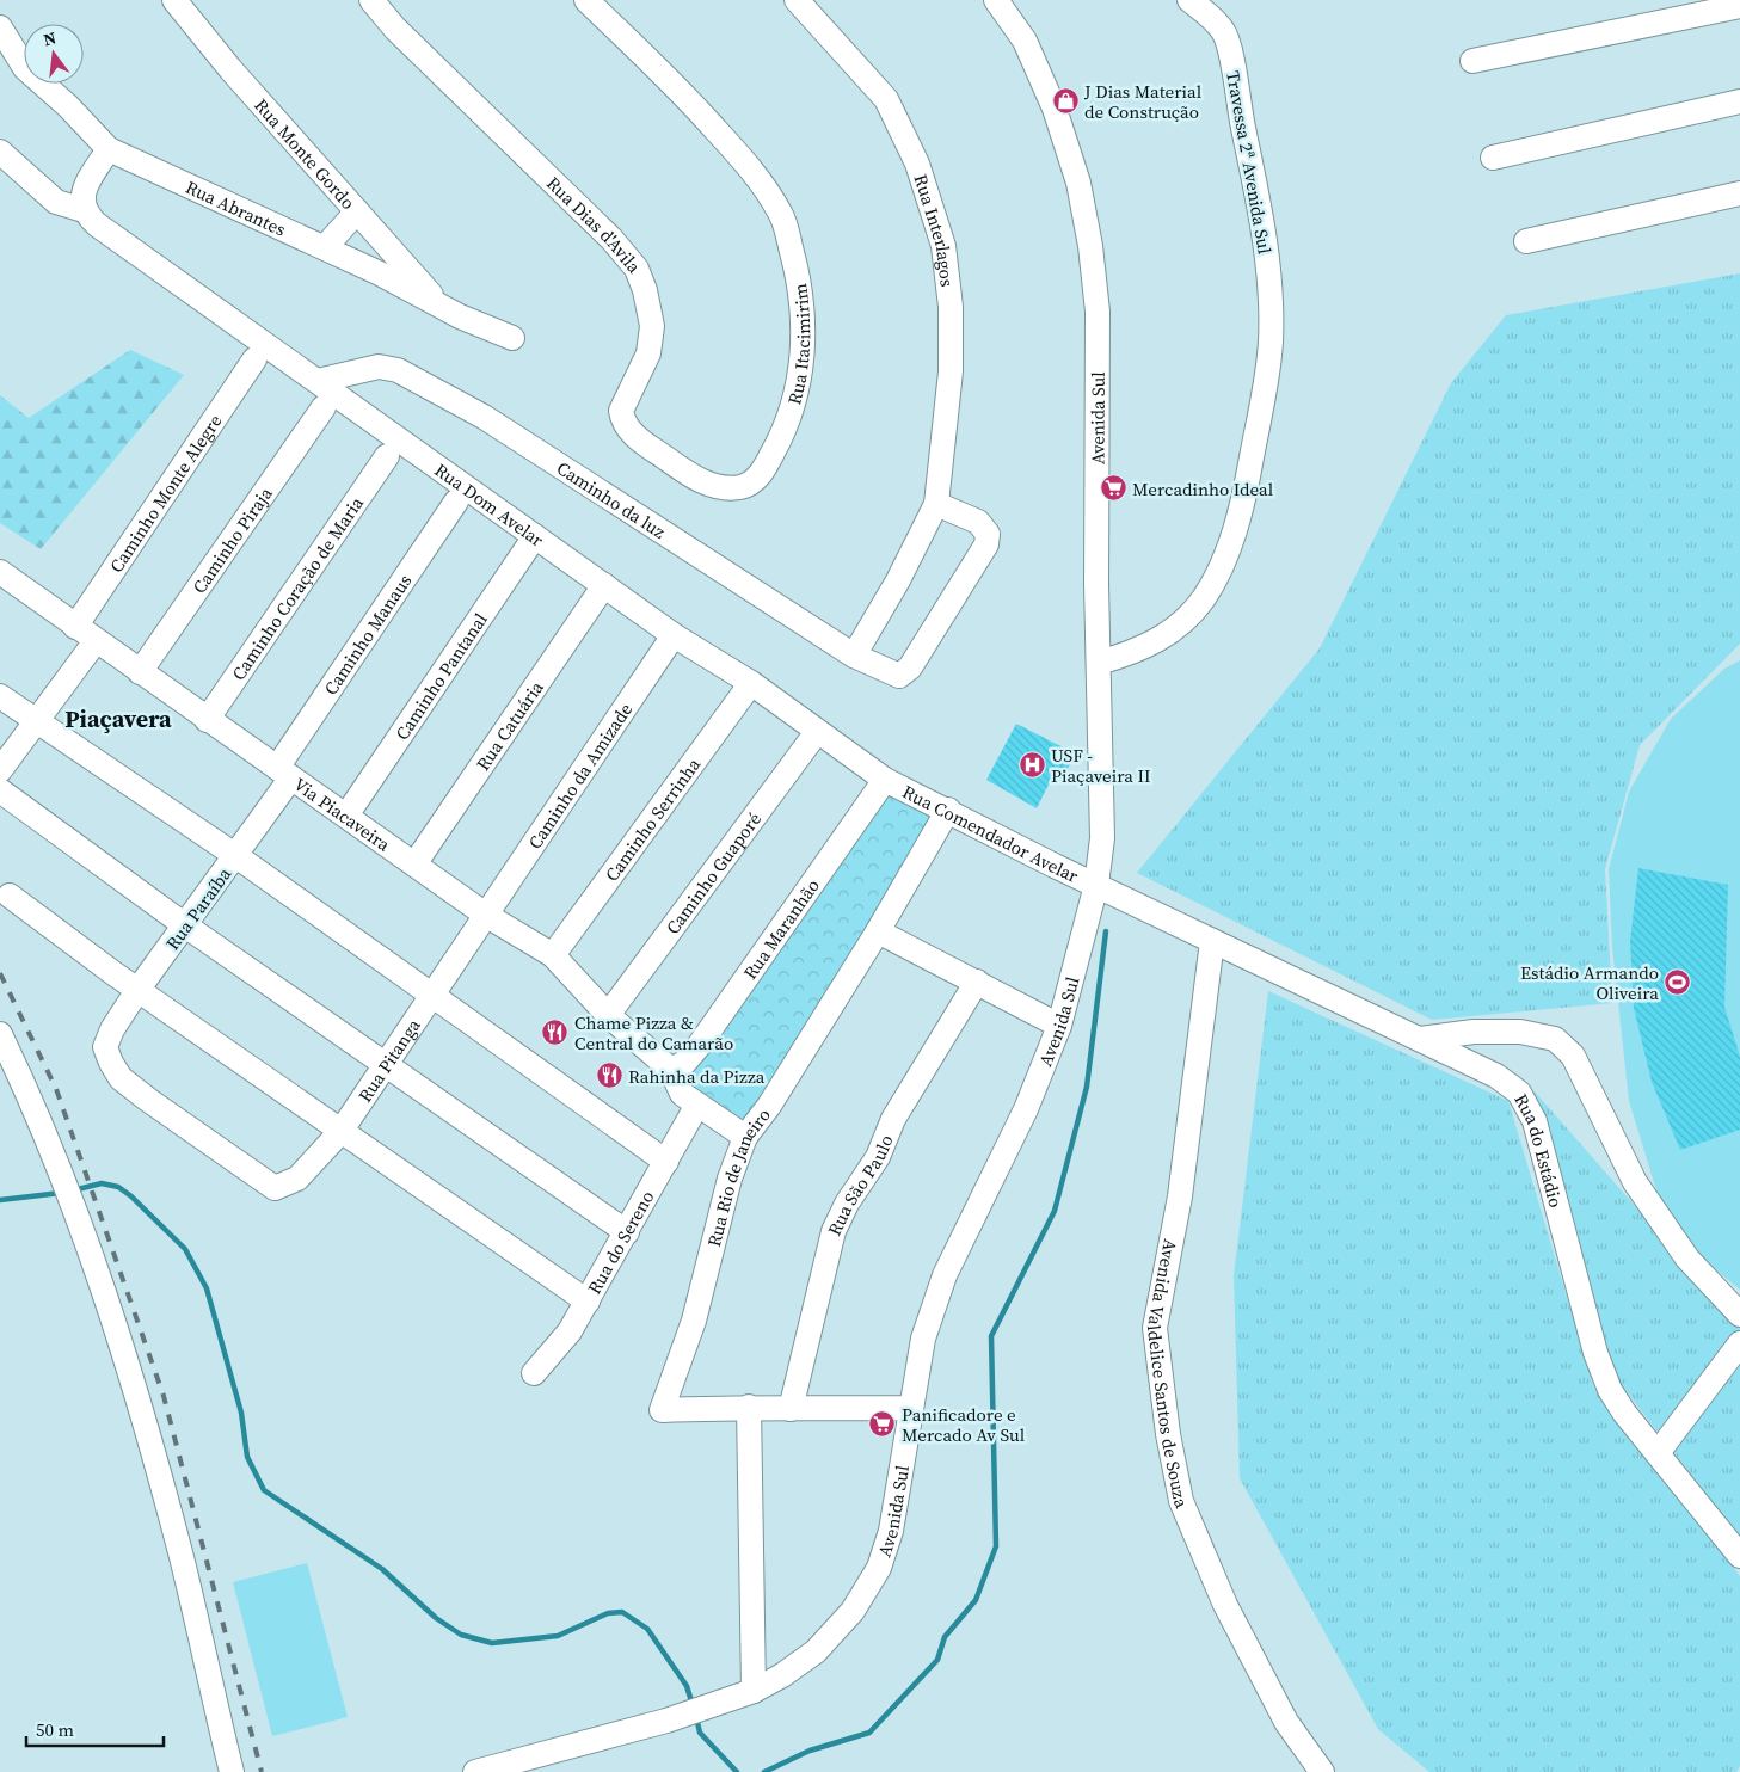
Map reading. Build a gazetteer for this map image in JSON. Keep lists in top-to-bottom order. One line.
{"streets":{"street":["Rua Monte Gordo","Travessa 2ª Avenida Sul","Rua Abrantes","Rua Dias d'Avila","Rua Interlagos","Rua Itacimirim","Avenida Sul","Caminho Monte Alegre","Caminho da luz","Rua Dom Avelar","Caminho Piraja","Caminho Coração de Maria","Caminho Manaus","Caminho Pantanal","Rua Catuária","Caminho da Amizade","Via Piacaveira","Caminho Serrinha","Rua Comendador Avelar","Caminho Guaporé","Rua Paraíba","Rua Maranhão","Rua Pitanga","Rua do Estádio","Rua Rio de Janeiro","Rua São Paulo","Rua do Sereno","Avenida Valdelice Santos de Souza"]},"crossings":[["Rua Monte Gordo","Rua Abrantes"],["Travessa 2ª Avenida Sul","Avenida Sul"],["Rua Dias d'Avila","Rua Itacimirim"],["Rua Interlagos","Caminho da luz"],["Avenida Sul","Rua Comendador Avelar"],["Avenida Sul","Rua do Estádio"],["Caminho Monte Alegre","Via Piacaveira"],["Caminho da luz","Rua Dom Avelar"],["Rua Dom Avelar","Caminho Pantanal"],["Rua Dom Avelar","Rua Catuária"],["Rua Dom Avelar","Caminho da Amizade"],["Rua Dom Avelar","Caminho Serrinha"],["Rua Dom Avelar","Rua Comendador Avelar"],["Rua Dom Avelar","Caminho Guaporé"],["Rua Dom Avelar","Rua Maranhão"],["Caminho Piraja","Via Piacaveira"],["Caminho Coração de Maria","Via Piacaveira"],["Caminho Manaus","Via Piacaveira"],["Caminho Manaus","Rua Paraíba"],["Caminho Pantanal","Via Piacaveira"],["Rua Catuária","Via Piacaveira"],["Caminho da Amizade","Via Piacaveira"],["Caminho da Amizade","Rua Pitanga"],["Via Piacaveira","Caminho Serrinha"],["Via Piacaveira","Caminho Guaporé"],["Via Piacaveira","Rua Paraíba"],["Via Piacaveira","Rua Maranhão"],["Via Piacaveira","Rua Pitanga"],["Via Piacaveira","Rua Rio de Janeiro"],["Via Piacaveira","Rua do Sereno"],["Rua Comendador Avelar","Rua Maranhão"],["Rua Comendador Avelar","Rua do Estádio"],["Rua Comendador Avelar","Rua Rio de Janeiro"],["Rua Paraíba","Rua Pitanga"],["Rua do Estádio","Avenida Valdelice Santos de Souza"]],"districts":["Piaçavera"],"places":{"shop":["J Dias Material de Construção"],"supermarket":["Mercadinho Ideal","Panificadore e Mercado Av Sul"],"hospital":["USF - Piaçaveira II"],"sports":["Estádio Armando Oliveira"],"restaurant":["Chame Pizza & Central do Camarão","Rahinha da Pizza"]},"scale_bar":"50 m","north":"top"}
